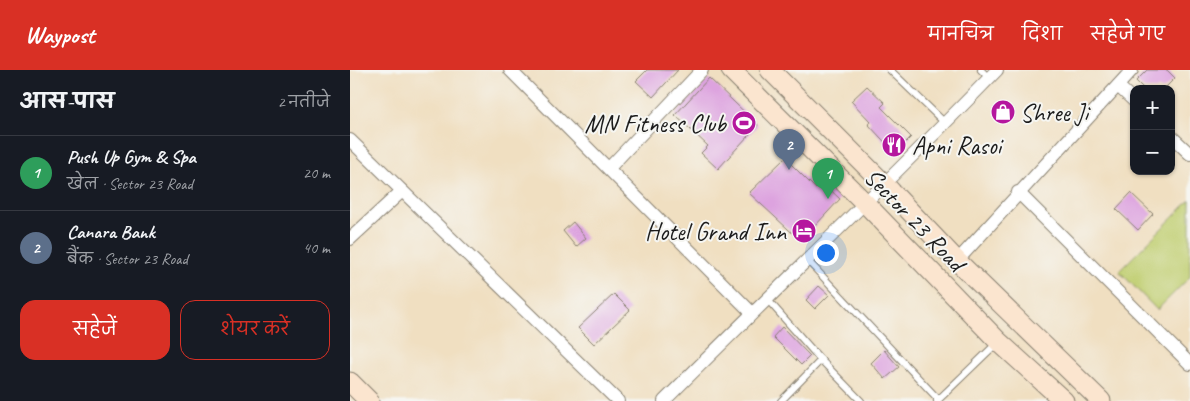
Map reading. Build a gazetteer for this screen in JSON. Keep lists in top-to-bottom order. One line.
{"streets":{"street":["Sector 23 Road"]},"places":{"shop":["Shree Ji"],"sports":["MN Fitness Club"],"restaurant":["Apni Rasoi"],"hotel":["Hotel Grand Inn"]},"page":{"header":"Waypost","nav":["मानचित्र","दिशा","सहेजे गए"],"heading":["आस-पास","2 नतीजे"],"map_buttons":["+","−"],"pins":["2","1"],"list":[{"mark":"1","name":"Push Up Gym & Spa","note":"खेल · Sector 23 Road","value":"20 m"},{"mark":"2","name":"Canara Bank","note":"बैंक · Sector 23 Road","value":"40 m"}],"buttons":["सहेजें","शेयर करें"]}}
